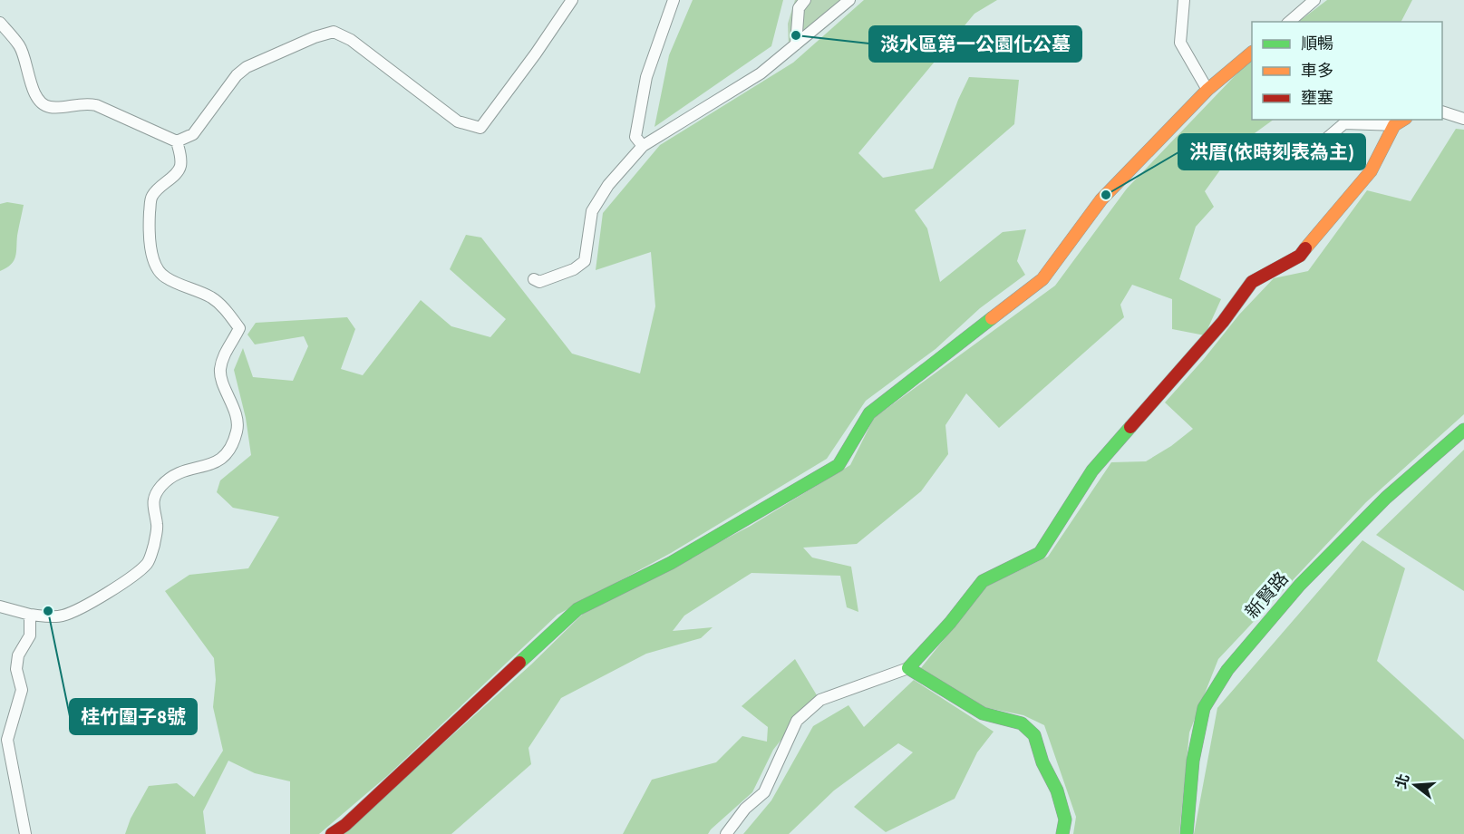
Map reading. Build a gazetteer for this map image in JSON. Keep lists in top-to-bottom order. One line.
{"streets":{"street":["新賢路"]},"places":["淡水區第一公園化公墓","洪厝(依時刻表為主)","桂竹圍子8號"],"legend":["順暢","車多","壅塞"],"north":"left"}
